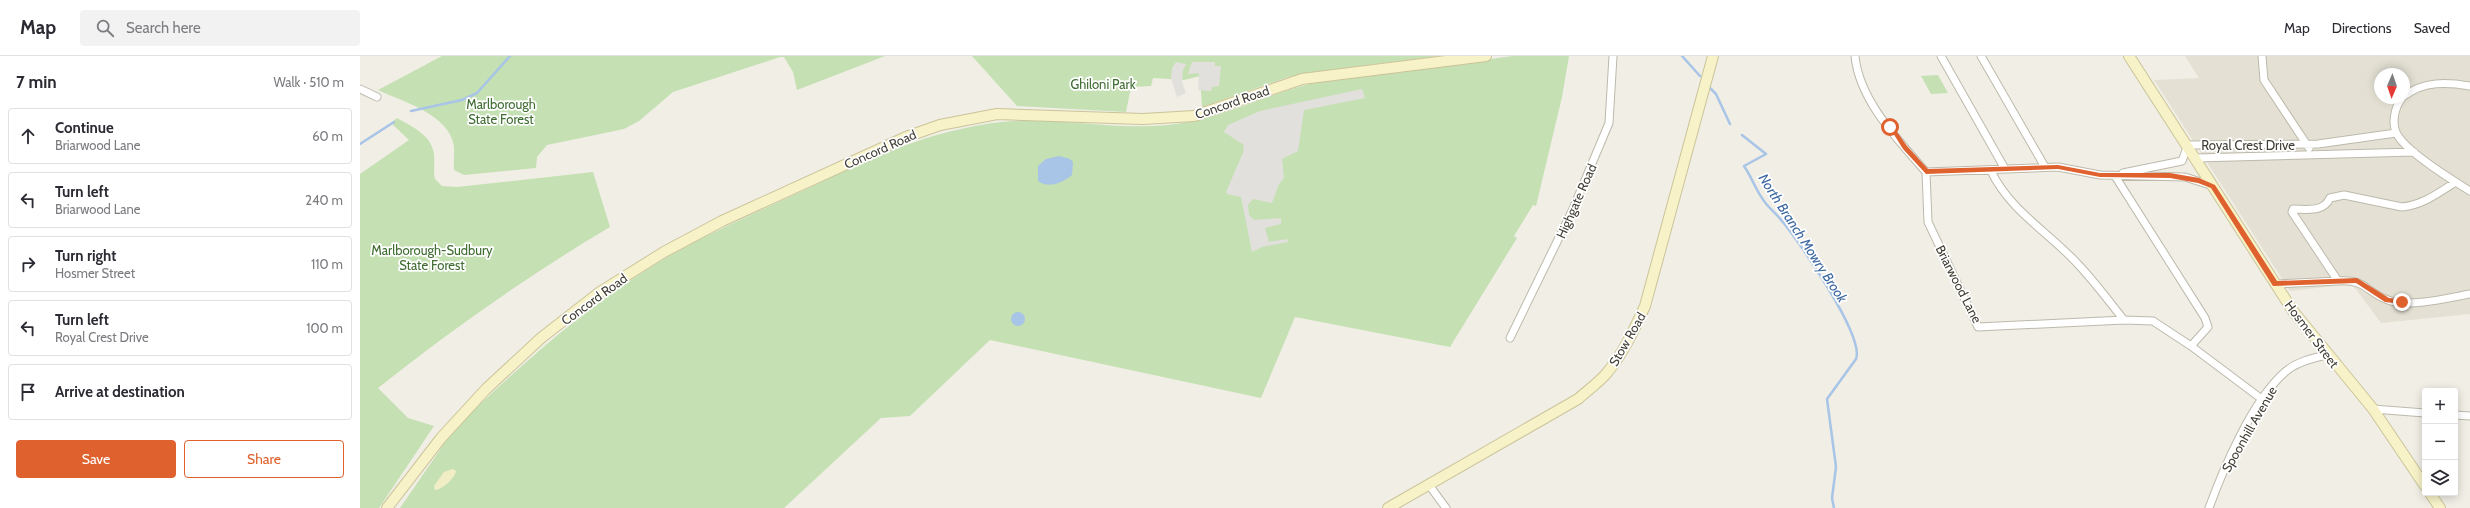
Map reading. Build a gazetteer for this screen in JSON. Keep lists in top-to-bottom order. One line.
{"streets":{"street":["Concord Road","Royal Crest Drive","Highgate Road","Briarwood Lane","Hosmer Street","Stow Road","Spoonhill Avenue"]},"crossings":[["Royal Crest Drive","Hosmer Street"],["Briarwood Lane","Spoonhill Avenue"],["Hosmer Street","Spoonhill Avenue"]],"water":["North Branch Mowry Brook"],"parks":["Ghiloni Park","Marlborough State Forest","Marlborough-Sudbury State Forest"],"north":"bottom","page":{"header":"Map","search":"Search here","nav":["Map","Directions","Saved"],"heading":["7 min","Walk · 510 m"],"list":[["Continue","Briarwood Lane","60 m"],["Turn left","Briarwood Lane","240 m"],["Turn right","Hosmer Street","110 m"],["Turn left","Royal Crest Drive","100 m"],"Arrive at destination"],"map_buttons":["+","−"],"buttons":["Save","Share"]}}
